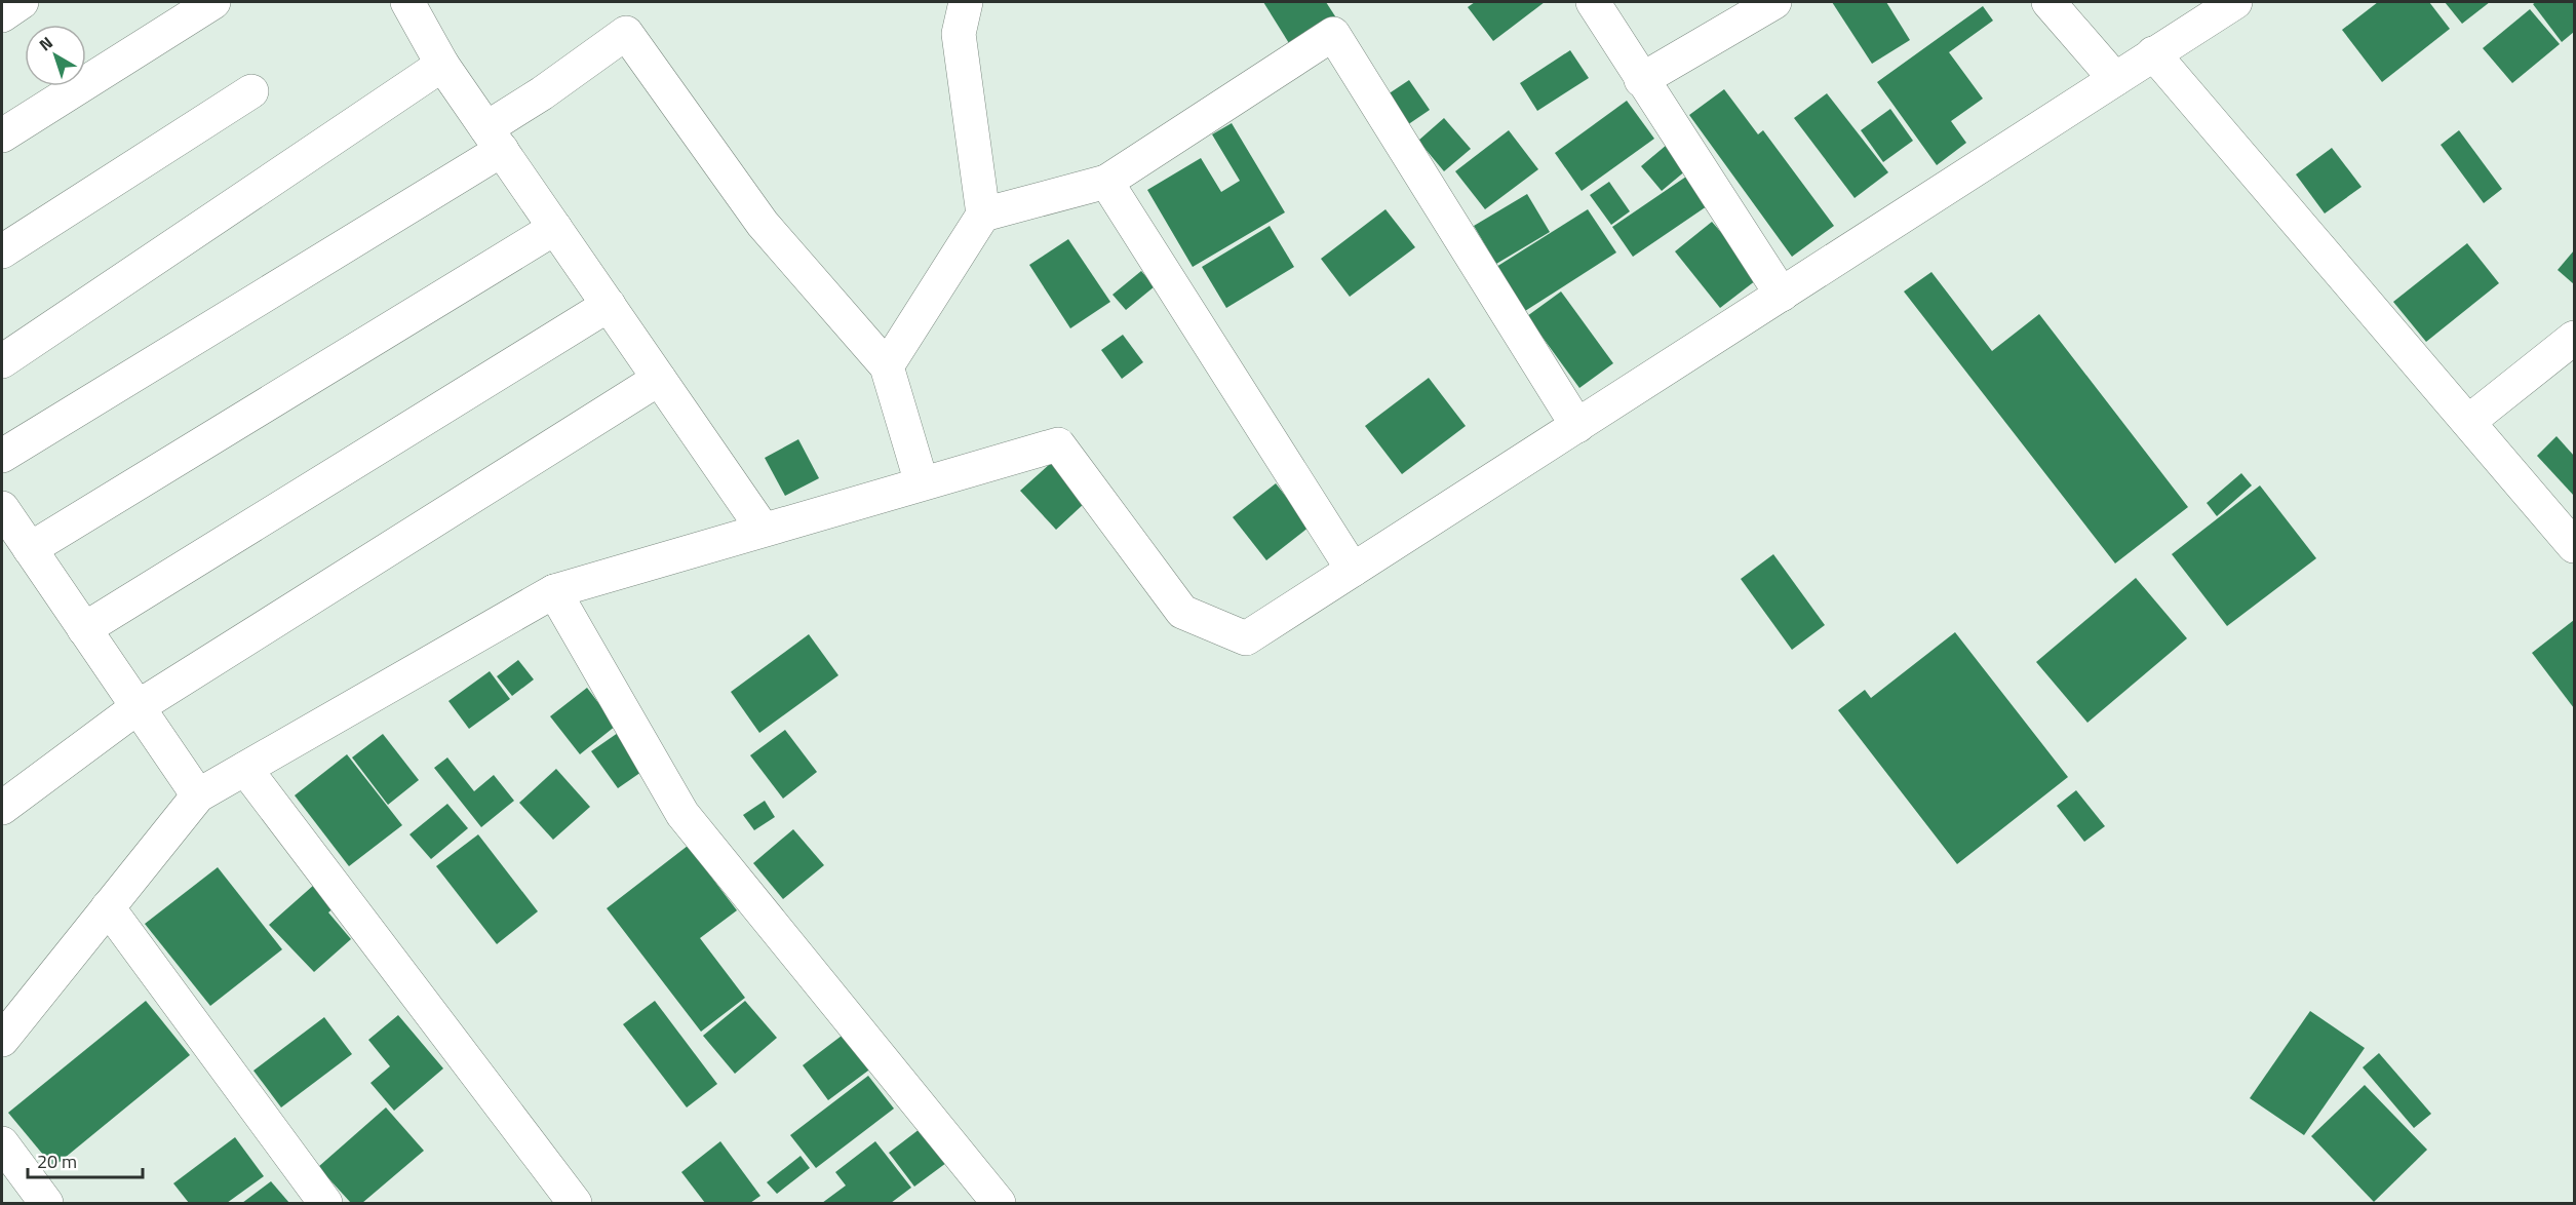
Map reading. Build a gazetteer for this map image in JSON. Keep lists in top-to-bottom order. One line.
{"scale_bar":"20 m","north":"top left"}
